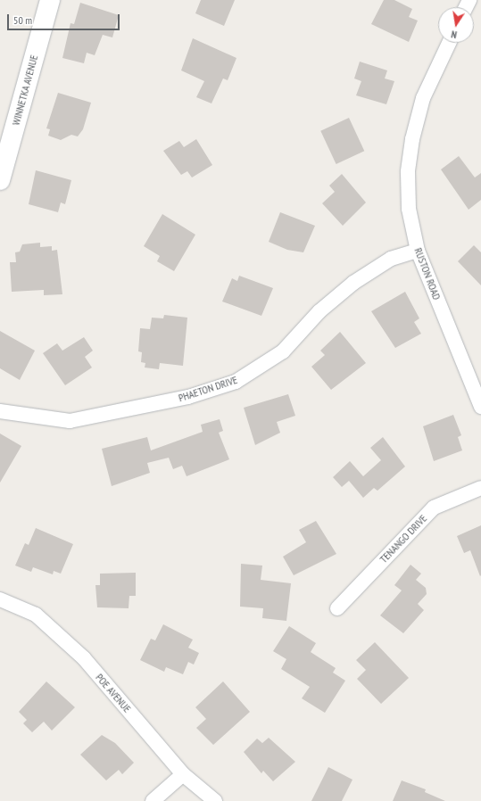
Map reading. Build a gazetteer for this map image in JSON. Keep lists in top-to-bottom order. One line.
{"streets":{"main road":["WINNETKA AVENUE"],"street":["RUSTON ROAD","PHAETON DRIVE","TENANGO DRIVE","POE AVENUE"]},"crossings":[["RUSTON ROAD","PHAETON DRIVE"]],"scale_bar":"50 m","north":"bottom"}
